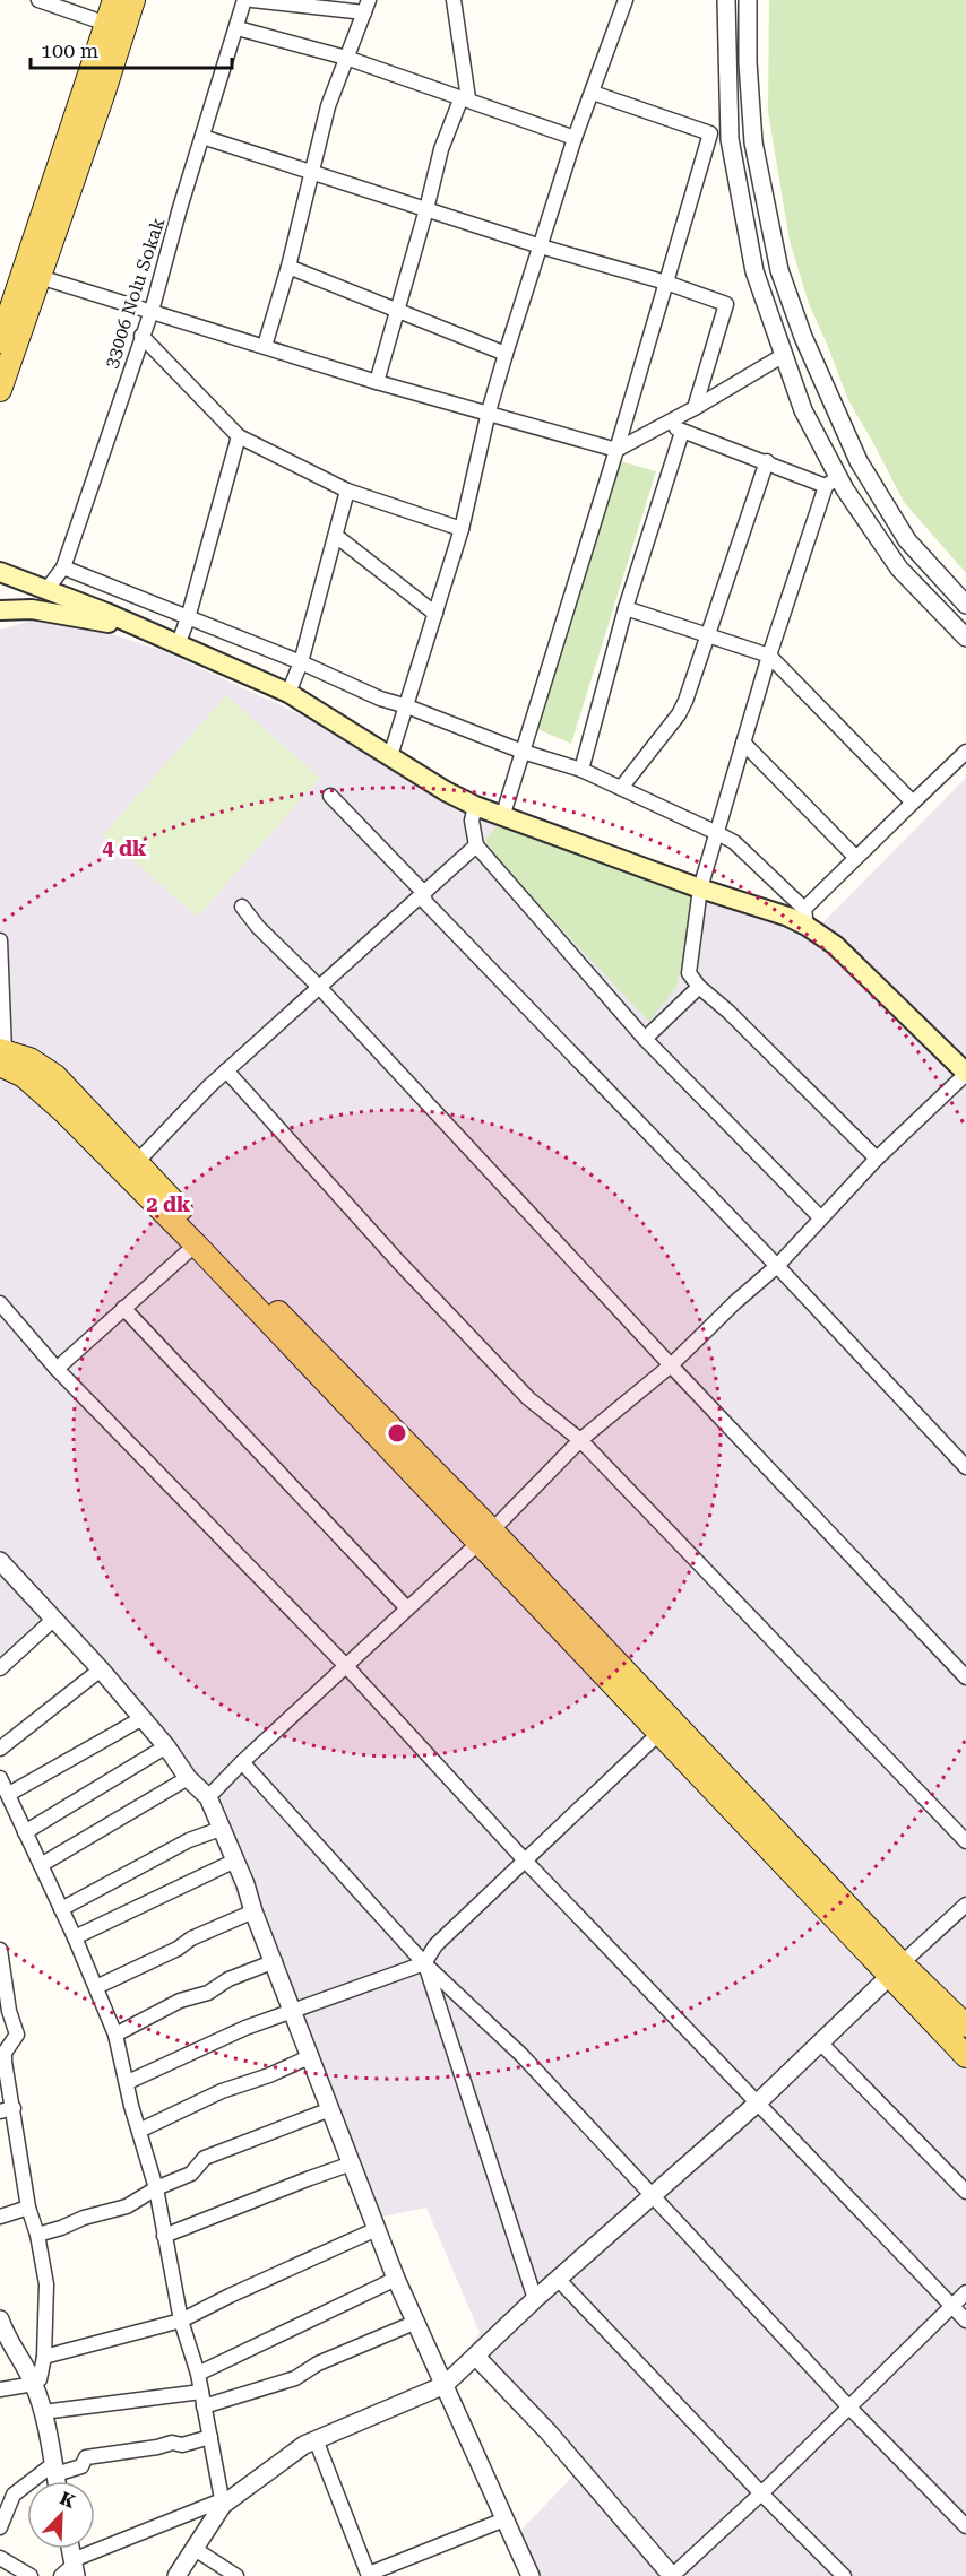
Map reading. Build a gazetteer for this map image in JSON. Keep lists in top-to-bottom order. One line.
{"streets":{"street":["33006 Nolu Sokak"]},"scale_bar":"100 m","north":"top right","rings":["4 dk","2 dk"]}
